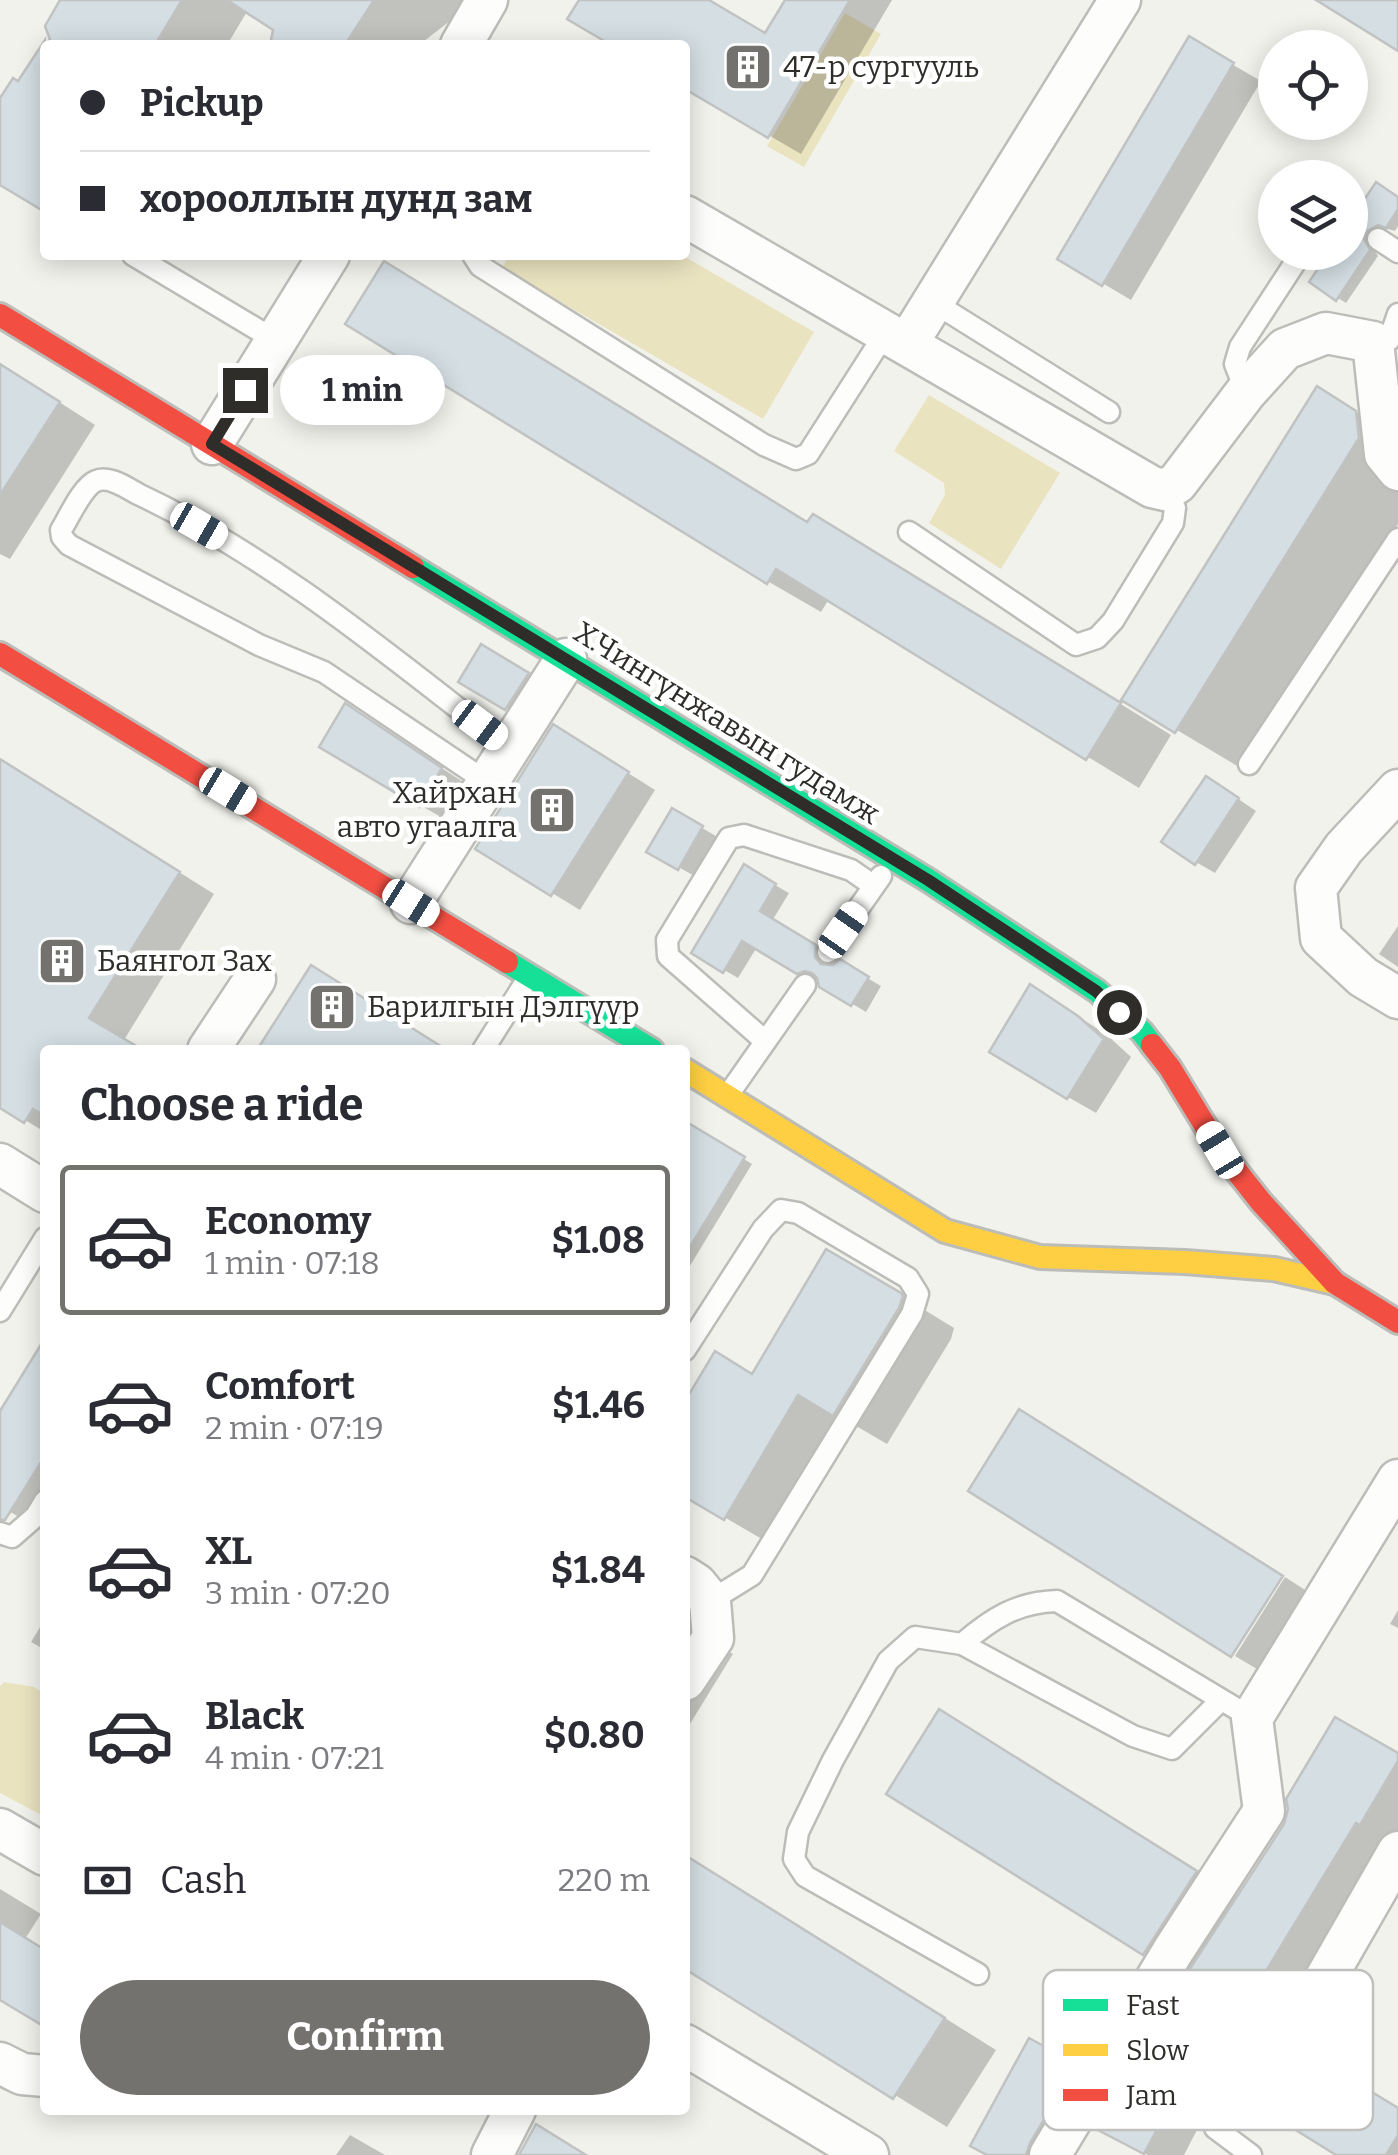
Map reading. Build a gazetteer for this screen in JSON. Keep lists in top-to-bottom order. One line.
{"streets":{"main road":["Х.Чингүнжавын гудамж"]},"places":{"building":["47-р сургууль","Хайрхан авто угаалга","Баянгол Зах","Барилгын Дэлгүүр"]},"legend":["Fast","Slow","Jam"],"page":{"banner":["Pickup","хорооллын дунд зам"],"bubble":"1 min","heading":"Choose a ride","list":[{"name":"Economy","note":"1 min · 07:18","value":"$1.08"},{"name":"Comfort","note":"2 min · 07:19","value":"$1.46"},{"name":"XL","note":"3 min · 07:20","value":"$1.84"},{"name":"Black","note":"4 min · 07:21","value":"$0.80"}],"pay":["Cash","220 m"],"buttons":"Confirm"}}
